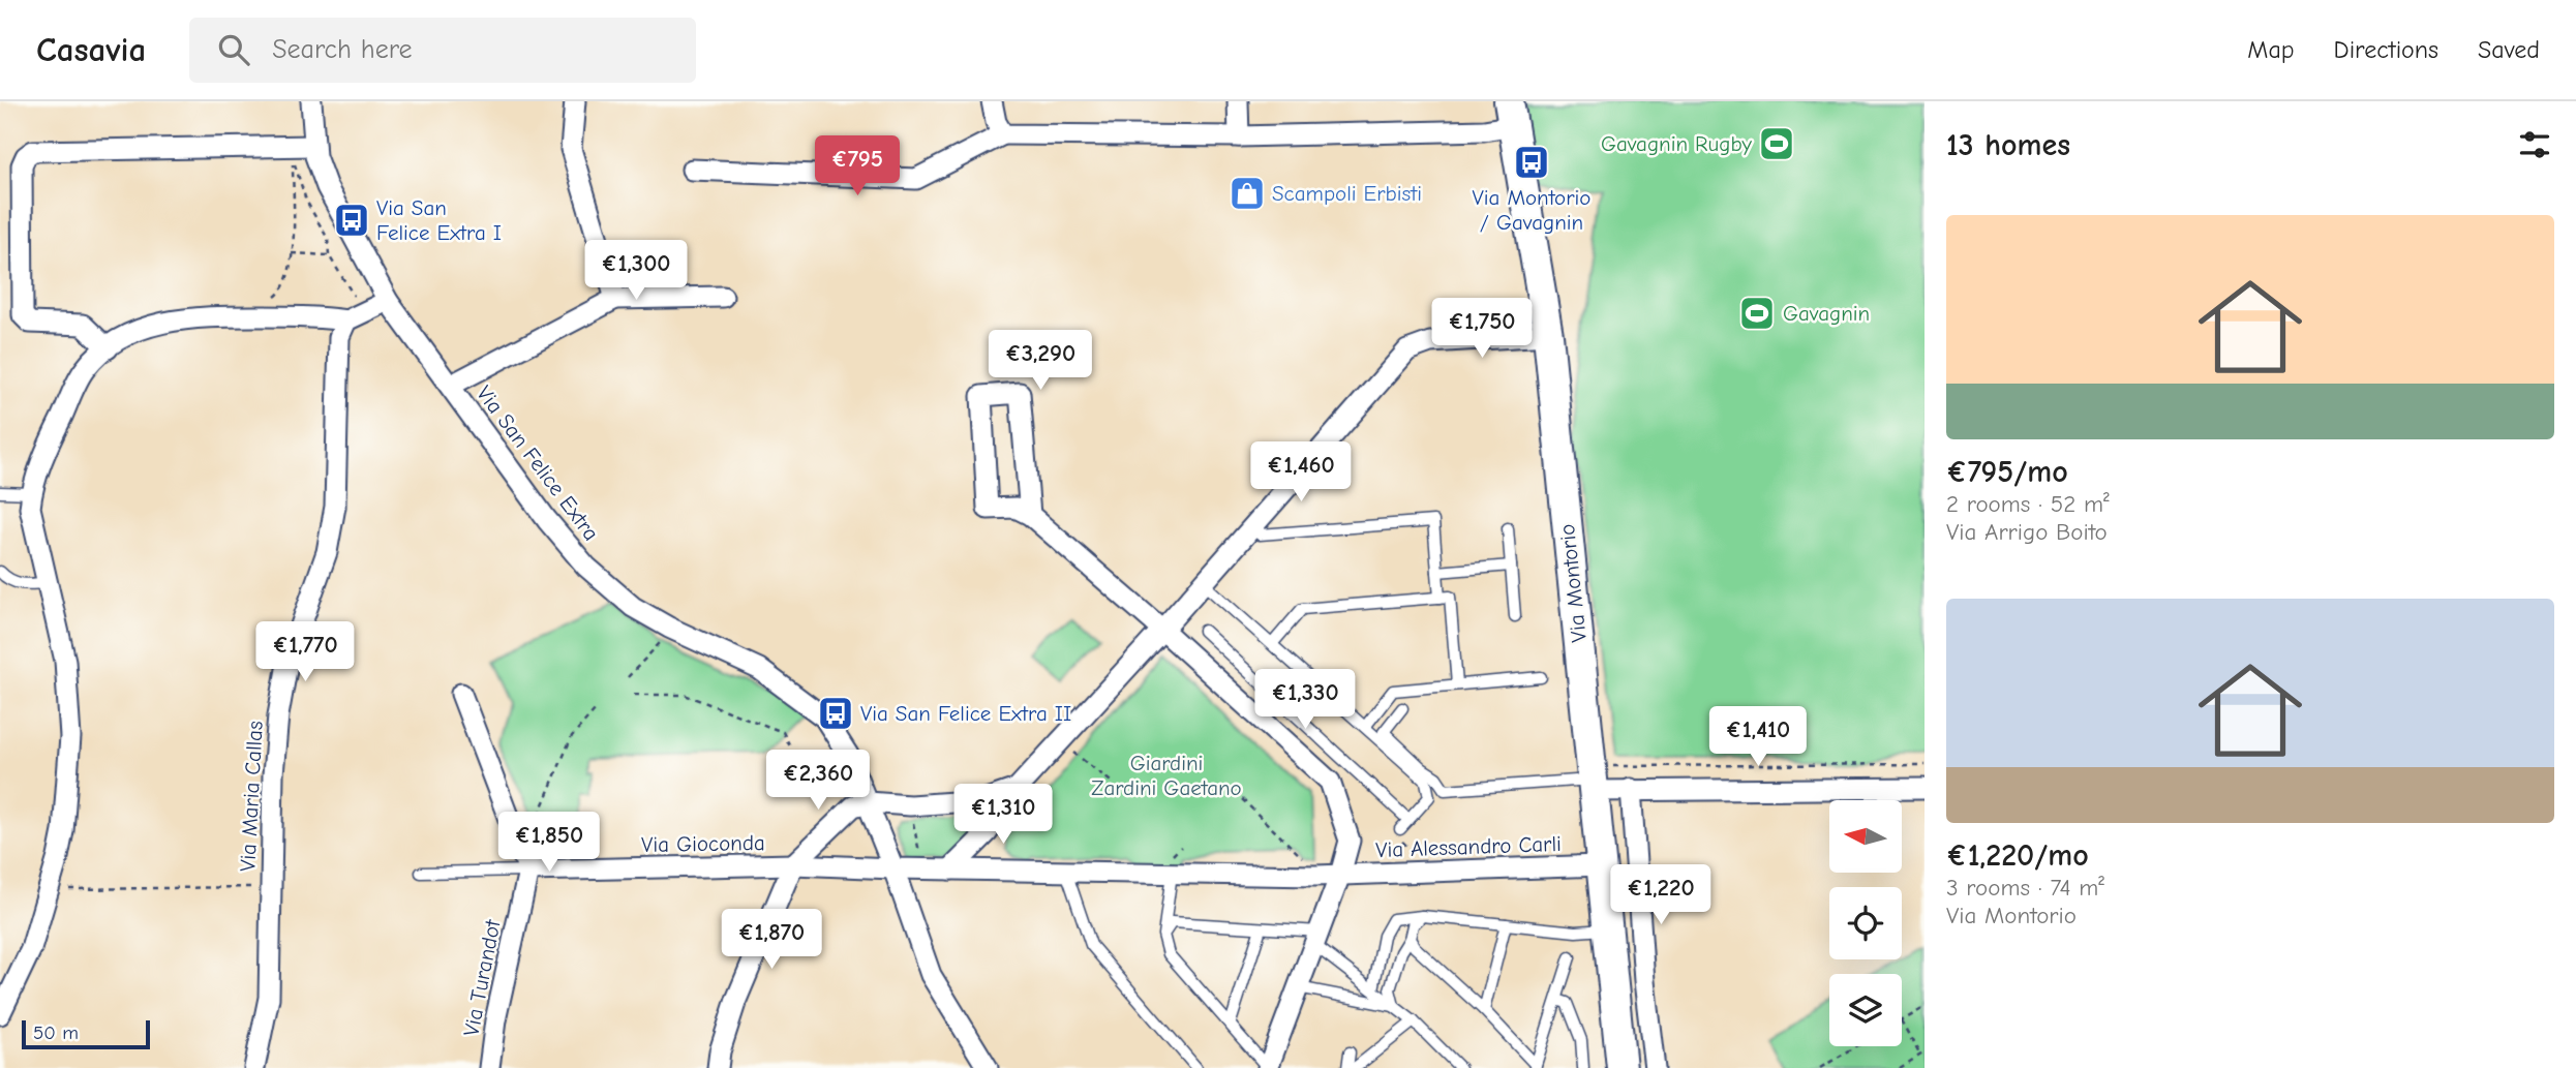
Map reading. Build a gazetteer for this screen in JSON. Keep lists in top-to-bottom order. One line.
{"streets":{"street":["Via San Felice Extra","Via Montorio","Via Maria Callas","Via Gioconda","Via Alessandro Carli","Via Turandot"]},"crossings":[["Via San Felice Extra","Via Gioconda"],["Via San Felice Extra","Via Alessandro Carli"],["Via Montorio","Via Alessandro Carli"],["Via Gioconda","Via Alessandro Carli"],["Via Gioconda","Via Turandot"]],"parks":["Giardini Zardini Gaetano"],"places":{"sports":["Gavagnin Rugby","Gavagnin"],"bus stop":["Via Montorio / Gavagnin","Via San Felice Extra I","Via San Felice Extra II"],"shop":["Scampoli Erbisti"]},"scale_bar":"50 m","north":"left","page":{"header":"Casavia","search":"Search here","nav":["Map","Directions","Saved"],"heading":"13 homes","price":["€795","€1,300","€1,750","€3,290","€1,460","€1,770","€1,330","€1,410","€2,360","€1,310","€1,850","€1,220","€1,870"],"list":[{"name":"€795/mo","note":"2 rooms · 52 m² · Via Arrigo Boito"},{"name":"€1,220/mo","note":"3 rooms · 74 m² · Via Montorio"}],"scale":"50 m"}}
